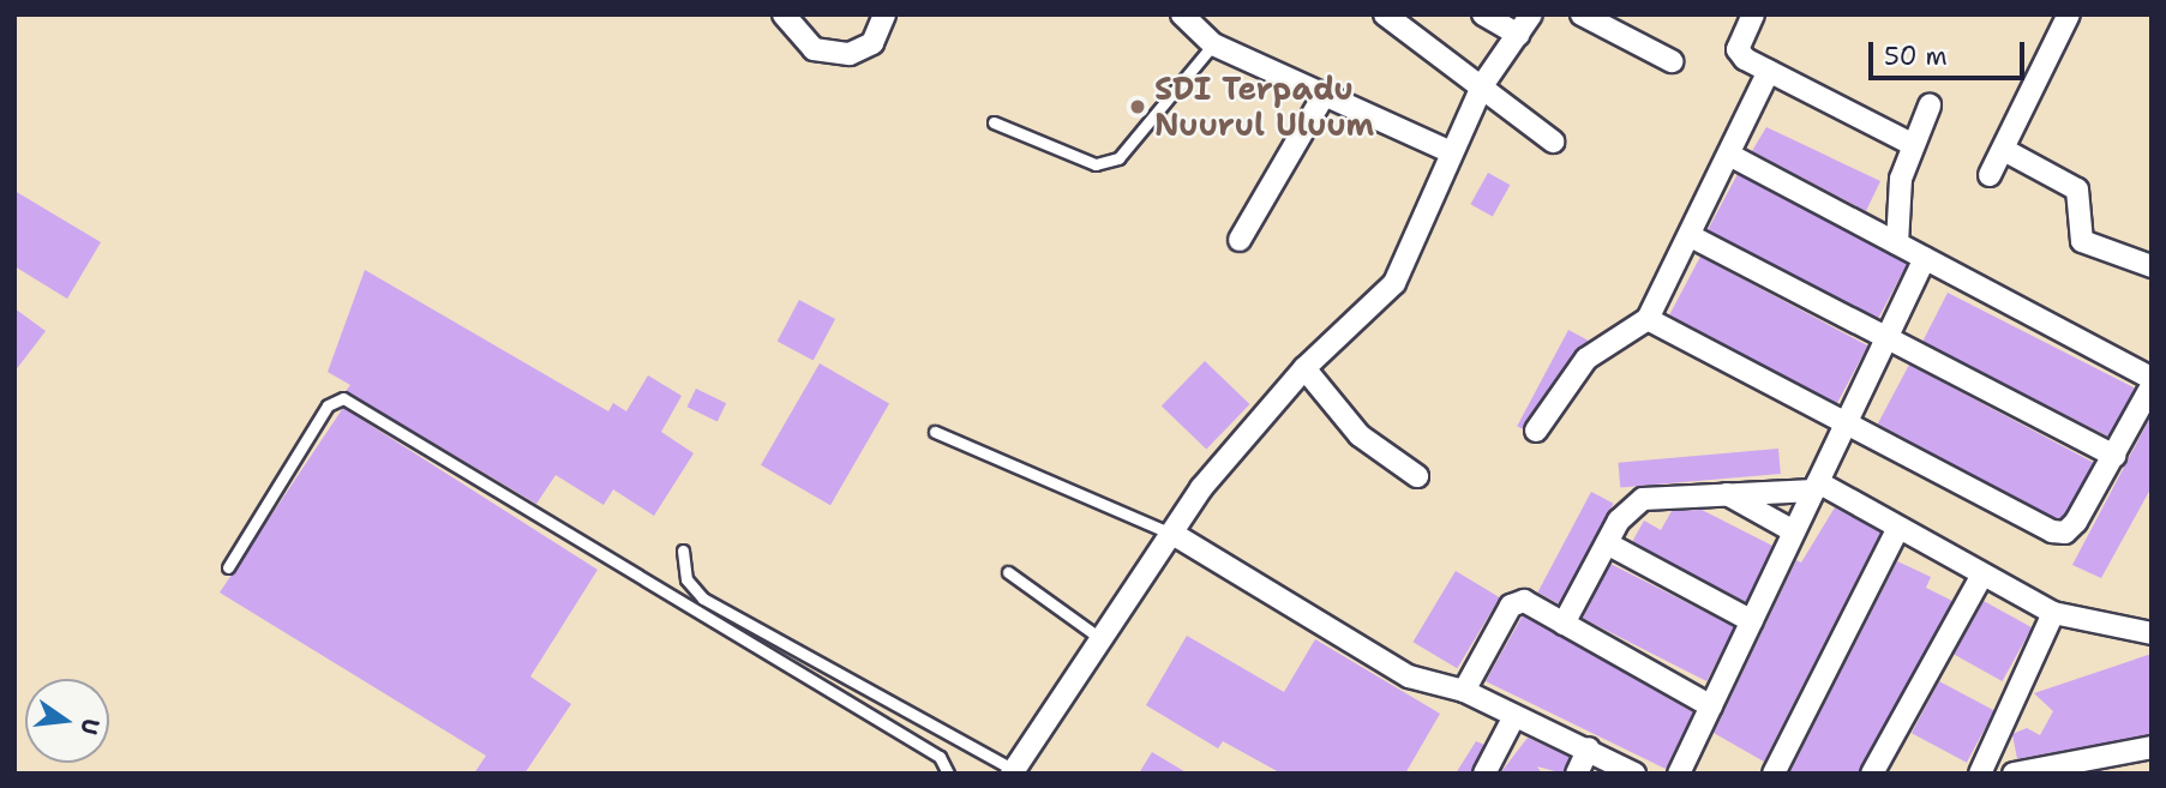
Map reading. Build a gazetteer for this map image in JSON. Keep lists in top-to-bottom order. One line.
{"places":["SDI Terpadu Nuurul Uluum"],"scale_bar":"50 m","north":"right"}
